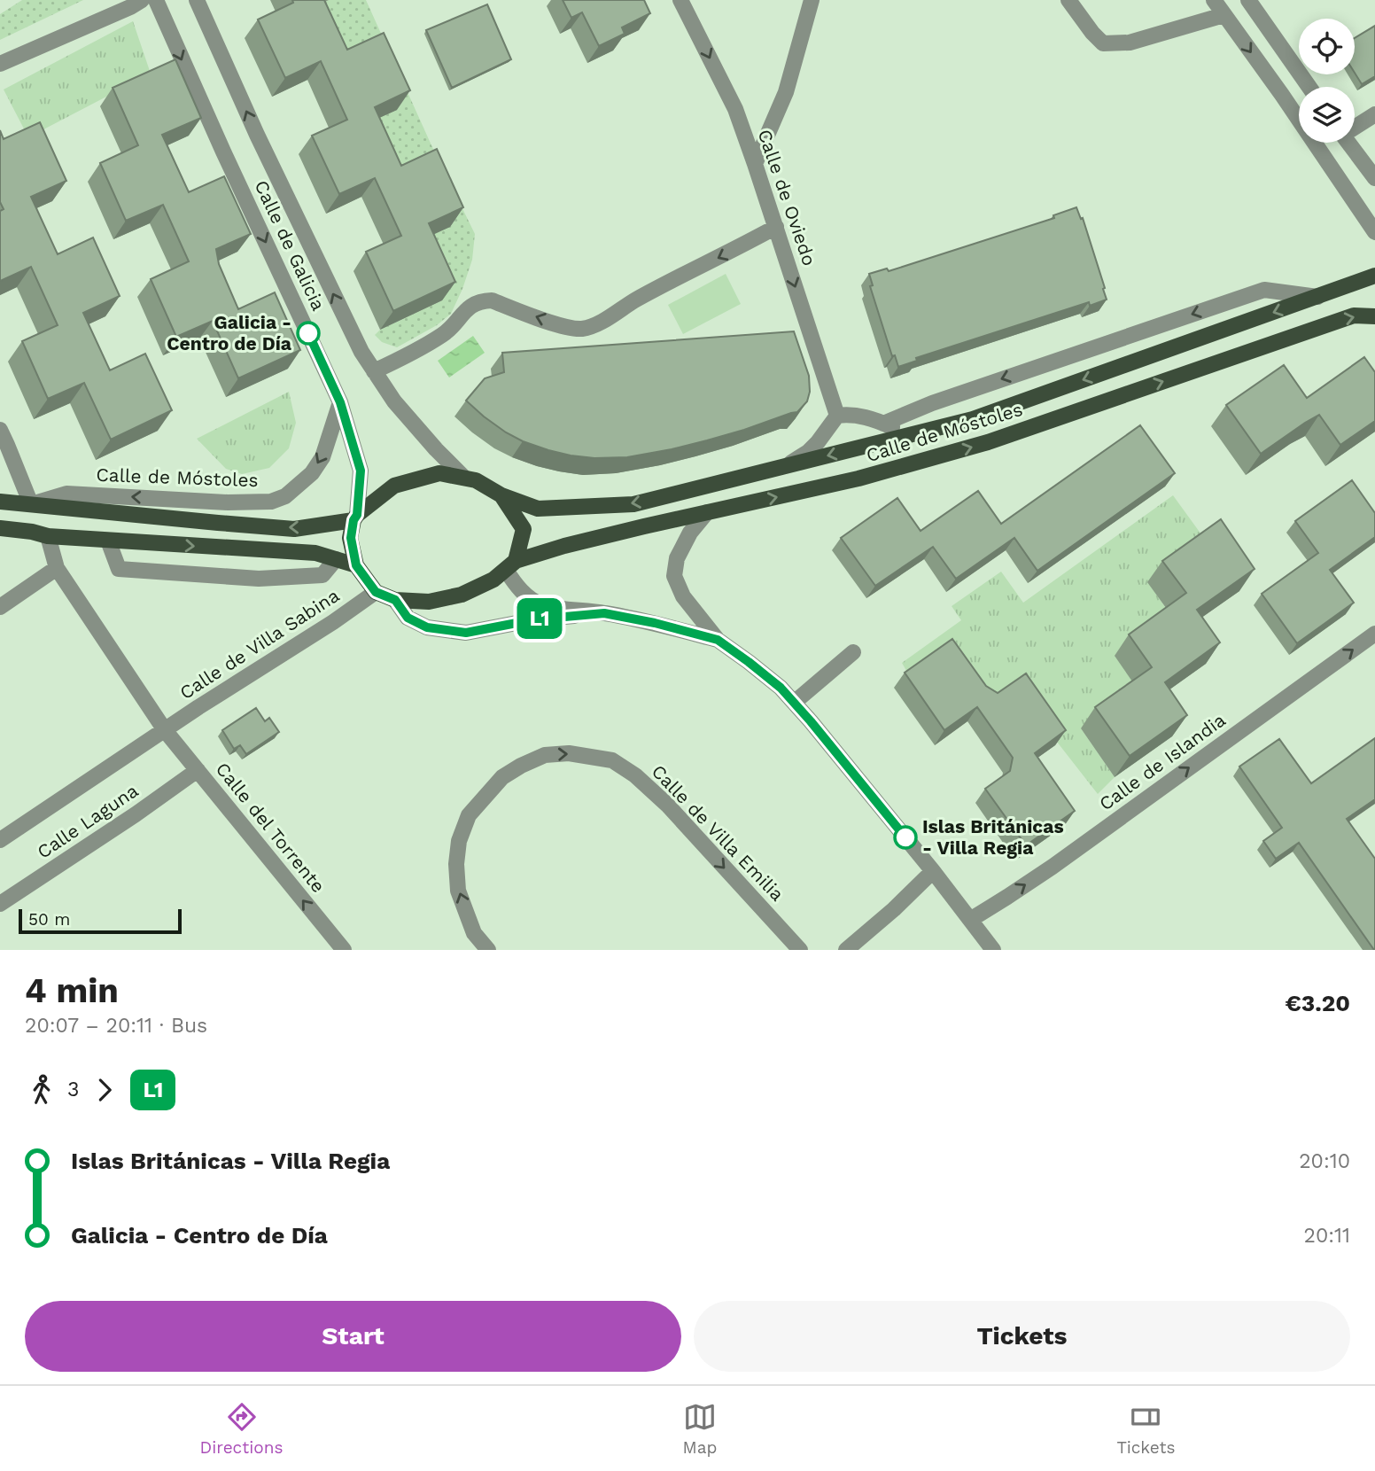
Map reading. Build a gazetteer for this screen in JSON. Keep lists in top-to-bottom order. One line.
{"streets":{"main road":["Calle de Móstoles"],"street":["Calle de Oviedo","Calle de Galicia","Calle de Villa Sabina","Calle de Islandia","Calle Laguna","Calle del Torrente","Calle de Villa Emilia"]},"crossings":[["Calle de Galicia","Calle de Móstoles"],["Calle de Galicia","Calle de Villa Sabina"],["Calle de Móstoles","Calle de Villa Sabina"],["Calle de Villa Sabina","Calle Laguna"],["Calle de Villa Sabina","Calle del Torrente"],["Calle Laguna","Calle del Torrente"]],"one_way":["Calle de Oviedo","Calle de Islandia","Calle del Torrente"],"places":["Galicia - Centro de Día","Islas Británicas - Villa Regia"],"lines":["bus line L1"],"scale_bar":"50 m","page":{"on_map":"L1","scale":"50 m","heading":["4 min","20:07 – 20:11 · Bus","€3.20"],"legs":["3","L1"],"list":[{"name":"Islas Británicas - Villa Regia","value":"20:10"},{"name":"Galicia - Centro de Día","value":"20:11"}],"buttons":["Start","Tickets"],"tabs":["Directions","Map","Tickets"]}}
